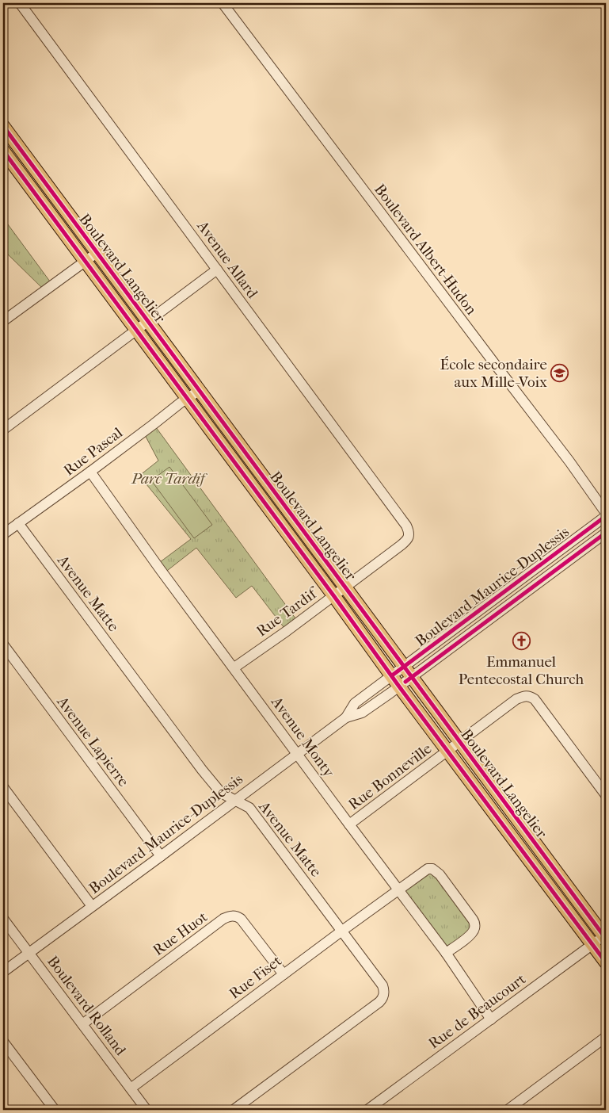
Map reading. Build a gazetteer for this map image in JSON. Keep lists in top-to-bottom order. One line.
{"streets":{"main road":["Boulevard Langelier"],"street":["Boulevard Albert-Hudon","Avenue Allard","Rue Pascal","Boulevard Maurice-Duplessis","Avenue Matte","Rue Tardif","Avenue Monty","Avenue Lapierre","Rue Bonneville","Rue Huot","Rue Fiset","Boulevard Rolland","Rue de Beaucourt"]},"crossings":[["Avenue Allard","Rue Tardif"],["Boulevard Langelier","Rue Pascal"],["Boulevard Langelier","Boulevard Maurice-Duplessis"],["Boulevard Langelier","Rue Tardif"],["Boulevard Langelier","Rue Bonneville"],["Boulevard Langelier","Rue de Beaucourt"],["Rue Pascal","Avenue Matte"],["Rue Pascal","Avenue Monty"],["Boulevard Maurice-Duplessis","Avenue Matte"],["Boulevard Maurice-Duplessis","Avenue Monty"],["Boulevard Maurice-Duplessis","Avenue Lapierre"],["Boulevard Maurice-Duplessis","Boulevard Rolland"],["Avenue Matte","Rue Fiset"],["Rue Tardif","Avenue Monty"],["Avenue Monty","Rue Bonneville"],["Avenue Monty","Rue Fiset"],["Avenue Monty","Rue de Beaucourt"],["Rue Huot","Rue Fiset"],["Rue Huot","Boulevard Rolland"],["Rue Fiset","Boulevard Rolland"]],"parks":["Parc Tardif"],"places":{"school or university":["École secondaire aux Mille-Voix"],"church":["Emmanuel Pentecostal Church"]}}
